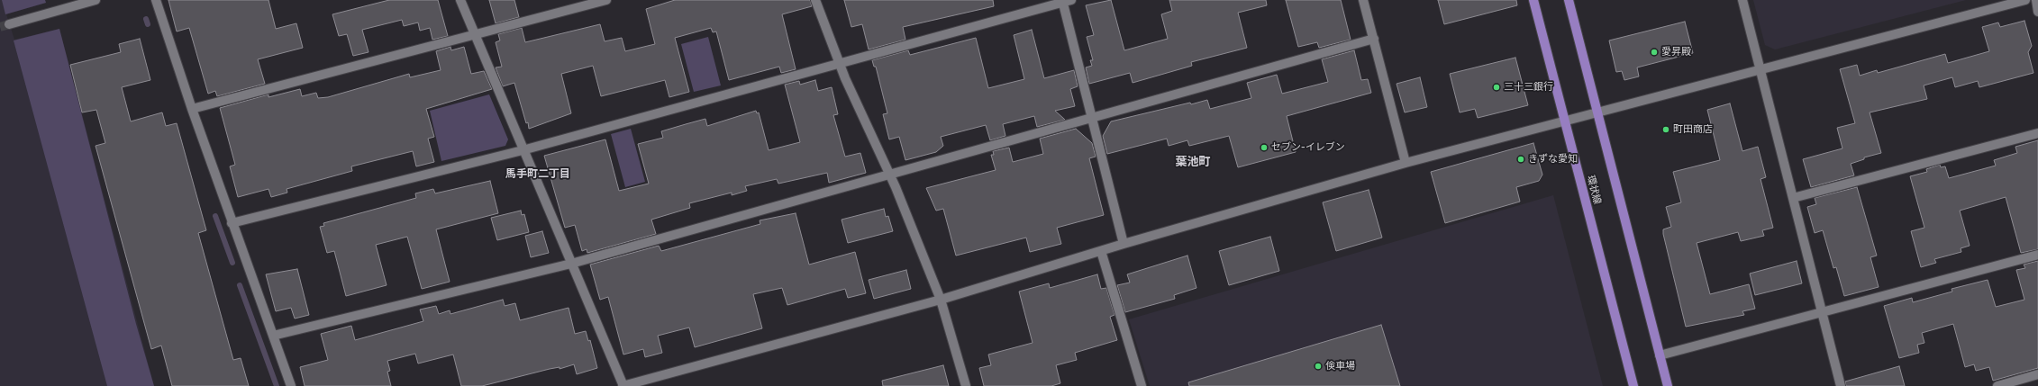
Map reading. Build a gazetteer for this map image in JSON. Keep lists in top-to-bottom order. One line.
{"streets":{"main road":["環状線"]},"districts":["葉池町","馬手町二丁目"],"places":["愛昇殿","三十三銀行","町田商店","セブン-イレブン","きずな愛知","倹車場"]}
